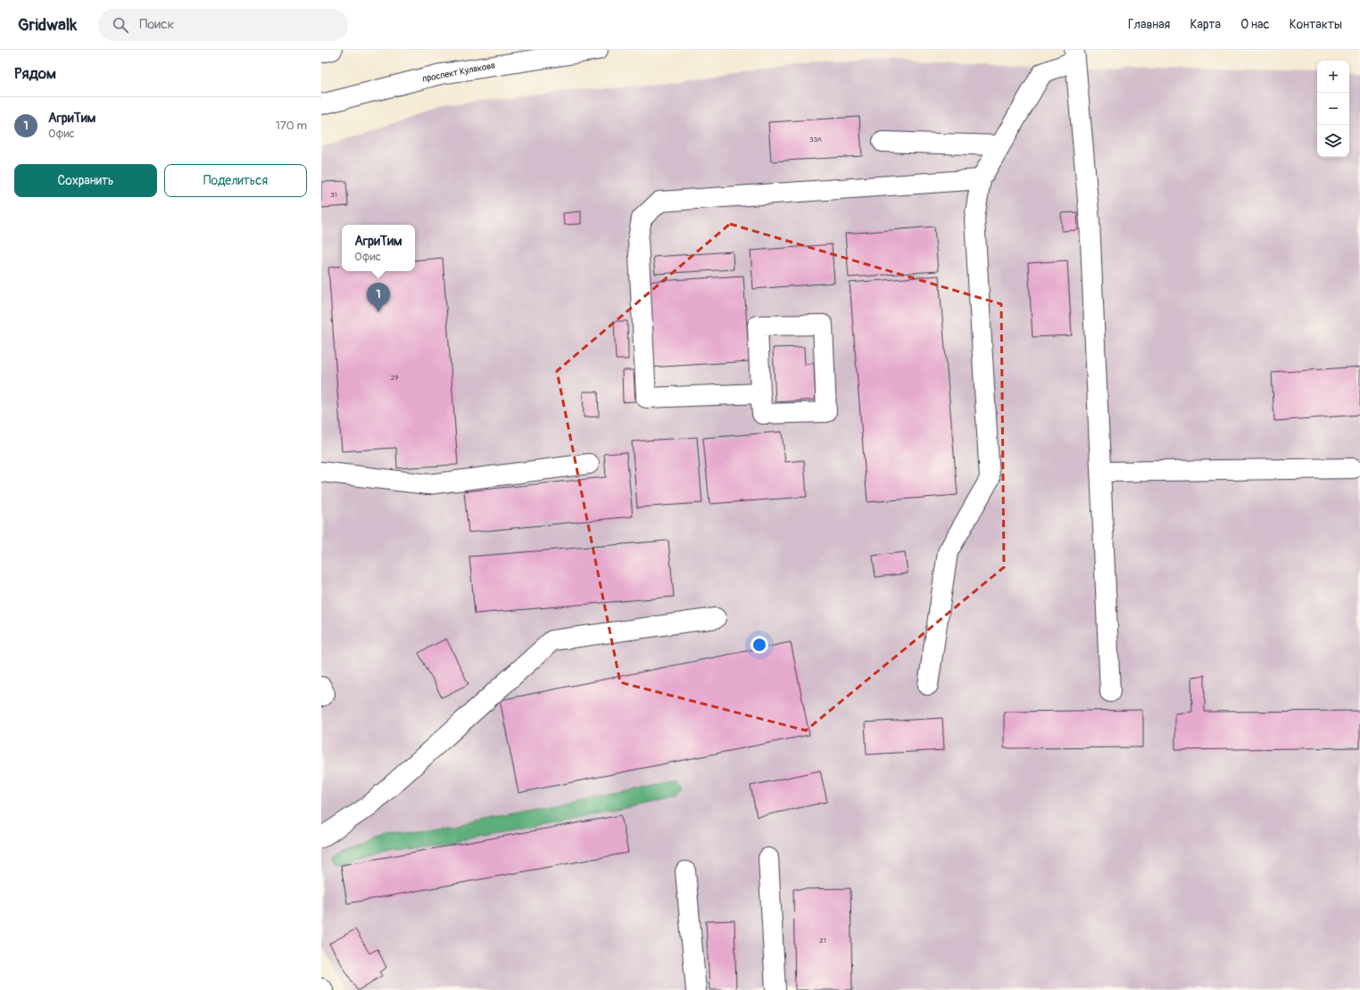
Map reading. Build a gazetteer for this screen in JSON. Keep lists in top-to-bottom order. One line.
{"streets":{"main road":["проспект Кулакова"]},"house_numbers":["33А","31","29","21"],"page":{"header":"Gridwalk","search":"Поиск","nav":["Главная","Карта","О нас","Контакты"],"heading":"Рядом","map_buttons":["+","−"],"list":[{"mark":"1","name":"АгриТим","note":"Офис","value":"170 m"}],"buttons":["Сохранить","Поделиться"],"popup":["АгриТим","Офис"],"pins":"1"}}
